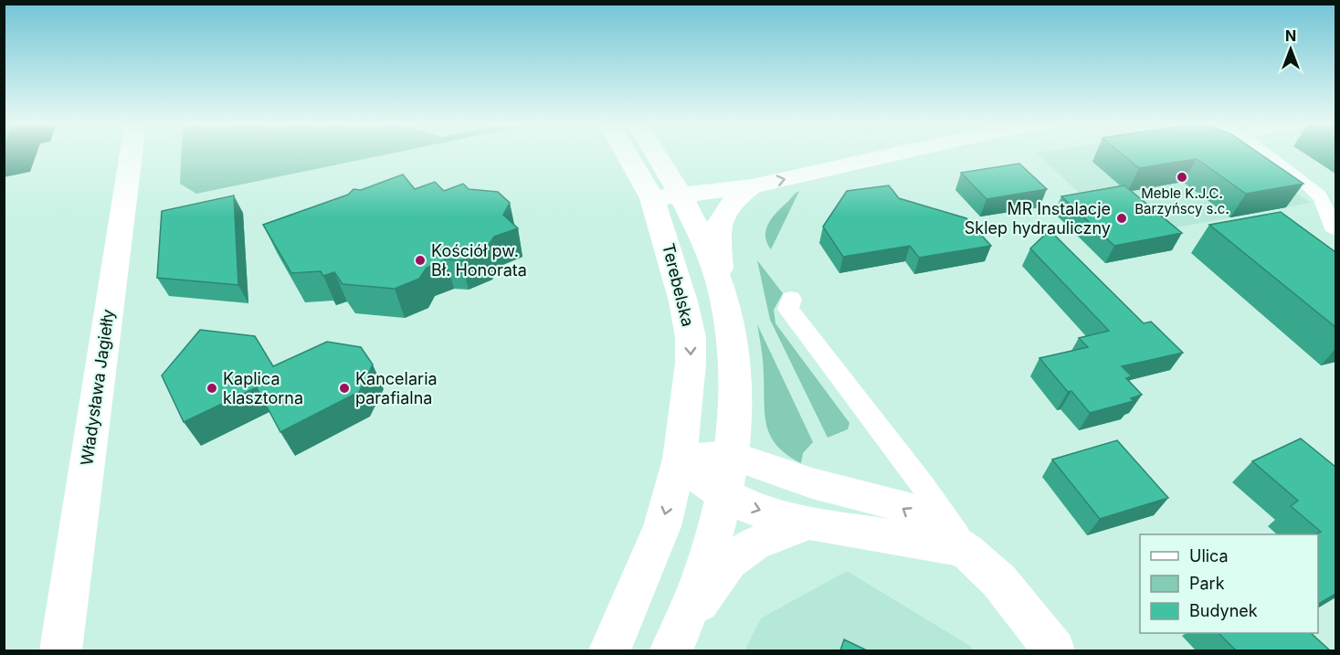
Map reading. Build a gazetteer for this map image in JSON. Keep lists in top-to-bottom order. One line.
{"streets":{"street":["Terebelska","Władysława Jagiełły"]},"places":["Meble K.J.C. Barzyńscy s.c.","MR Instalacje Sklep hydrauliczny","Kościół pw. Bł. Honorata","Kaplica klasztorna","Kancelaria parafialna"],"legend":["Ulica","Park","Budynek"],"north":"top"}
